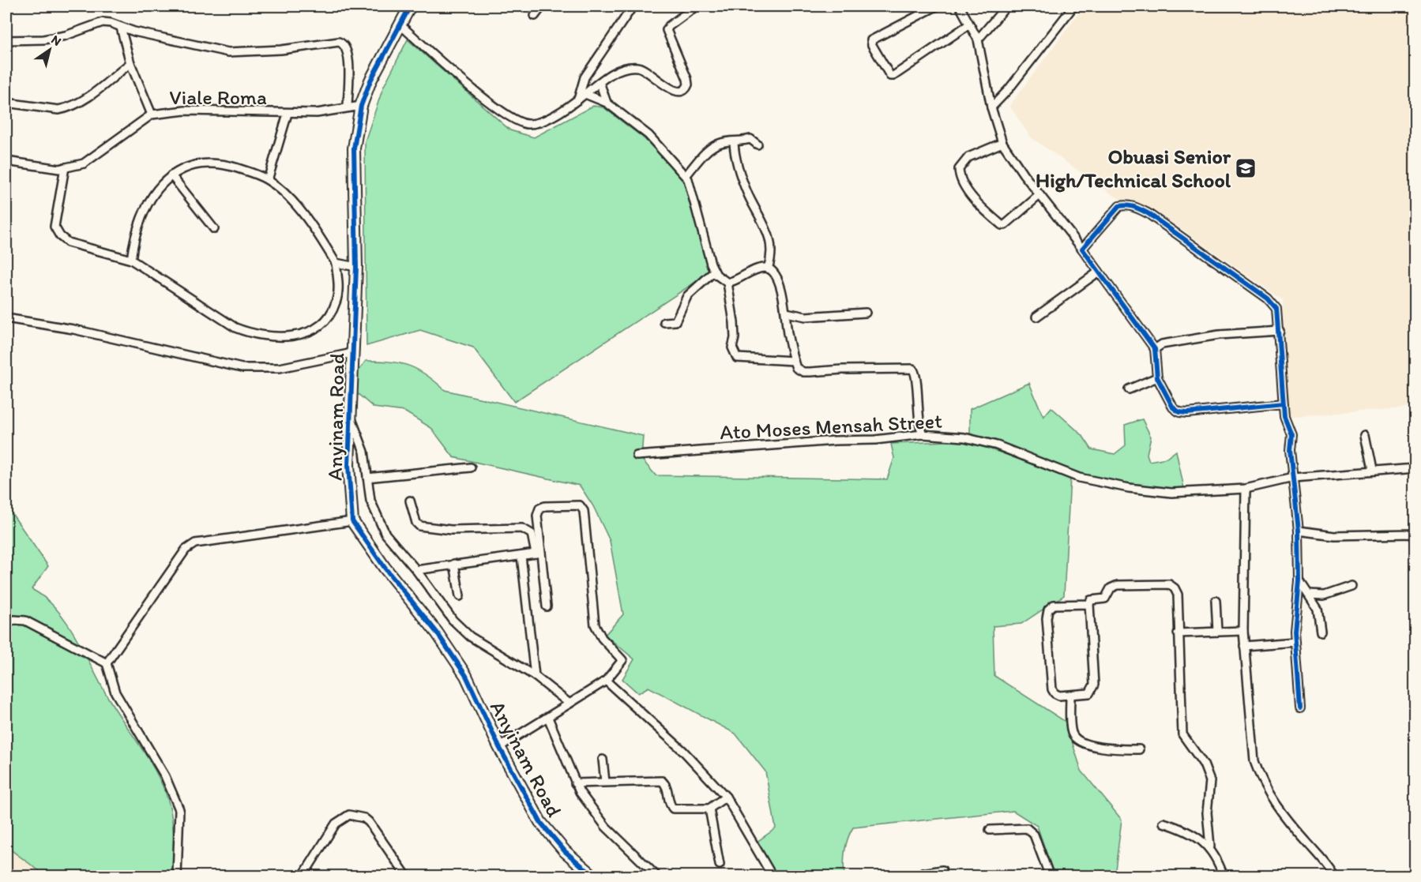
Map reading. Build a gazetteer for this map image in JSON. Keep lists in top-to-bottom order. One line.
{"streets":{"street":["Viale Roma","Anyinam Road","Ato Moses Mensah Street"]},"crossings":[["Viale Roma","Anyinam Road"]],"places":{"school or university":["Obuasi Senior High/Technical School"]},"north":"top right"}
